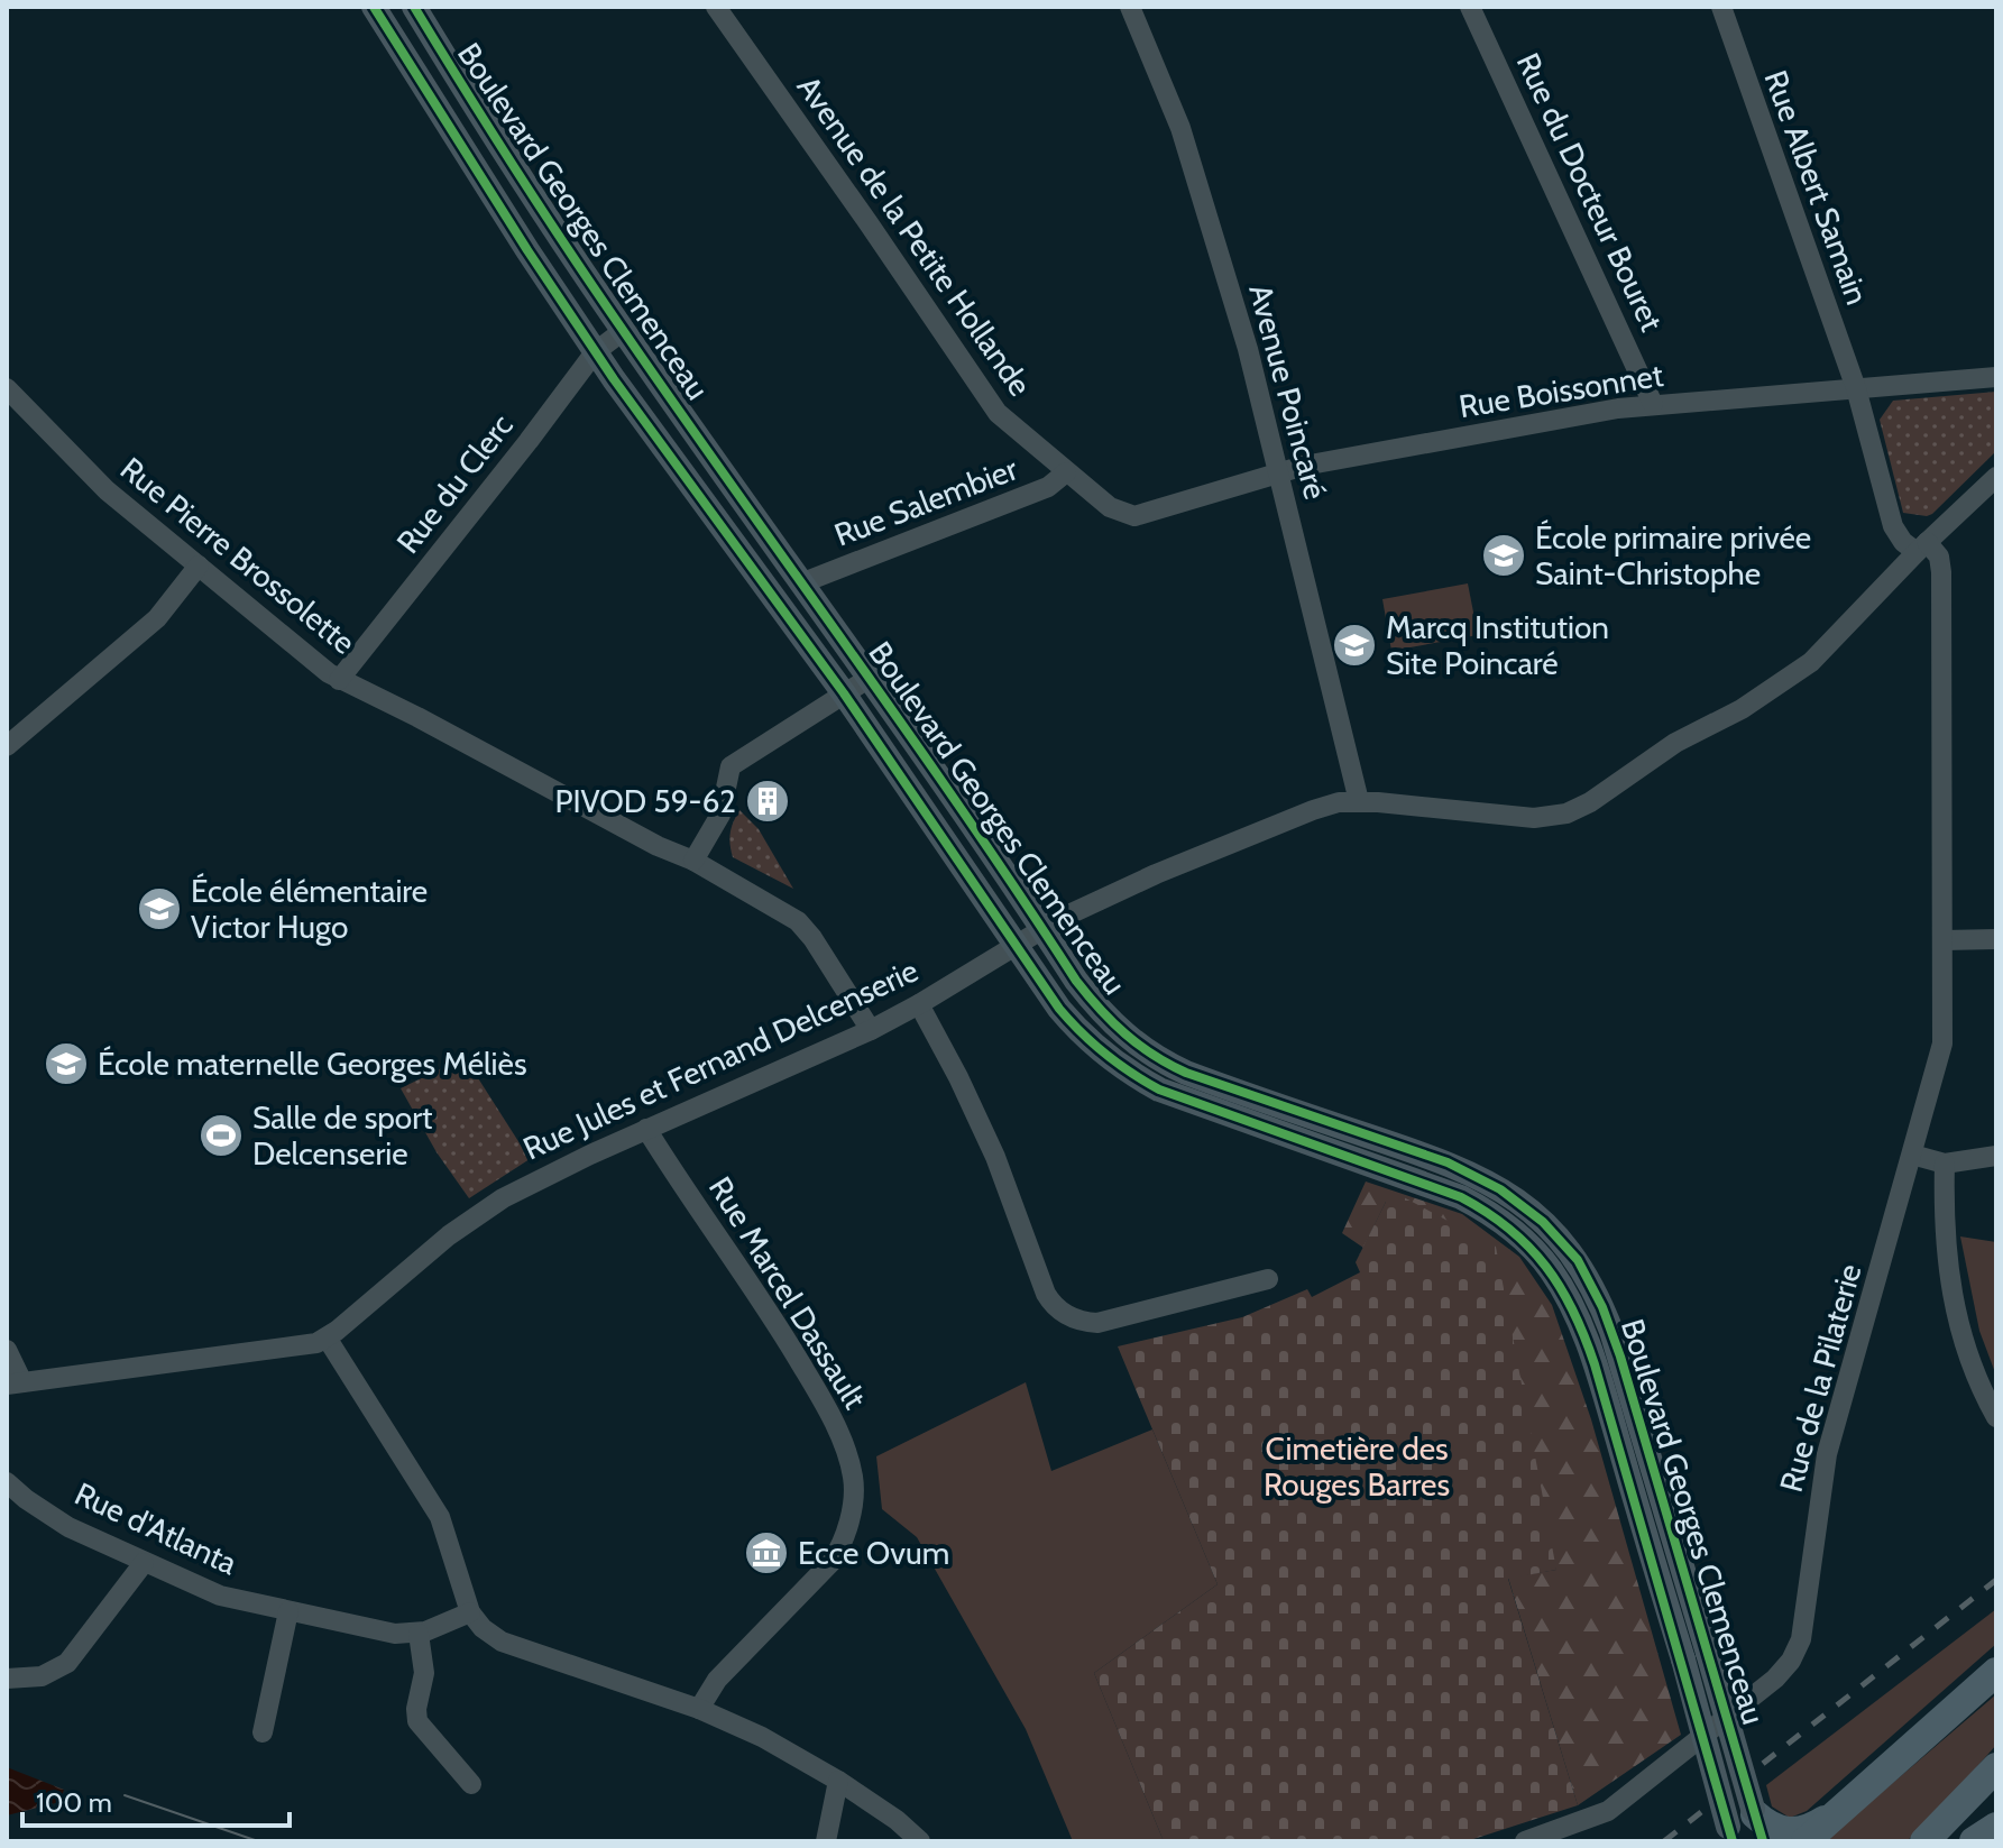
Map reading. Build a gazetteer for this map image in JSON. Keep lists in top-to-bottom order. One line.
{"streets":{"main road":["Boulevard Georges Clemenceau"],"street":["Rue Albert Samain","Rue du Docteur Bouret","Avenue de la Petite Hollande","Rue Boissonnet","Avenue Poincaré","Rue du Clerc","Rue Salembier","Rue Pierre Brossolette","Rue Jules et Fernand Delcenserie","Rue Marcel Dassault","Rue de la Pilaterie","Rue d'Atlanta"]},"crossings":[["Rue Albert Samain","Rue Boissonnet"],["Rue Albert Samain","Rue Jules et Fernand Delcenserie"],["Rue Albert Samain","Rue de la Pilaterie"],["Rue du Docteur Bouret","Rue Boissonnet"],["Boulevard Georges Clemenceau","Rue du Clerc"],["Boulevard Georges Clemenceau","Rue Salembier"],["Boulevard Georges Clemenceau","Rue Jules et Fernand Delcenserie"],["Avenue de la Petite Hollande","Rue Boissonnet"],["Avenue de la Petite Hollande","Avenue Poincaré"],["Avenue de la Petite Hollande","Rue Salembier"],["Rue Boissonnet","Avenue Poincaré"],["Avenue Poincaré","Rue Jules et Fernand Delcenserie"],["Rue du Clerc","Rue Pierre Brossolette"],["Rue Pierre Brossolette","Rue Jules et Fernand Delcenserie"],["Rue Jules et Fernand Delcenserie","Rue Marcel Dassault"],["Rue Jules et Fernand Delcenserie","Rue de la Pilaterie"]],"parks":["Cimetière des Rouges Barres"],"places":{"school or university":["École primaire privée Saint-Christophe","Marcq Institution Site Poincaré","École élémentaire Victor Hugo","École maternelle Georges Méliès"],"building":["PIVOD 59-62"],"sports":["Salle de sport Delcenserie"],"museum":["Ecce Ovum"]},"scale_bar":"100 m"}
